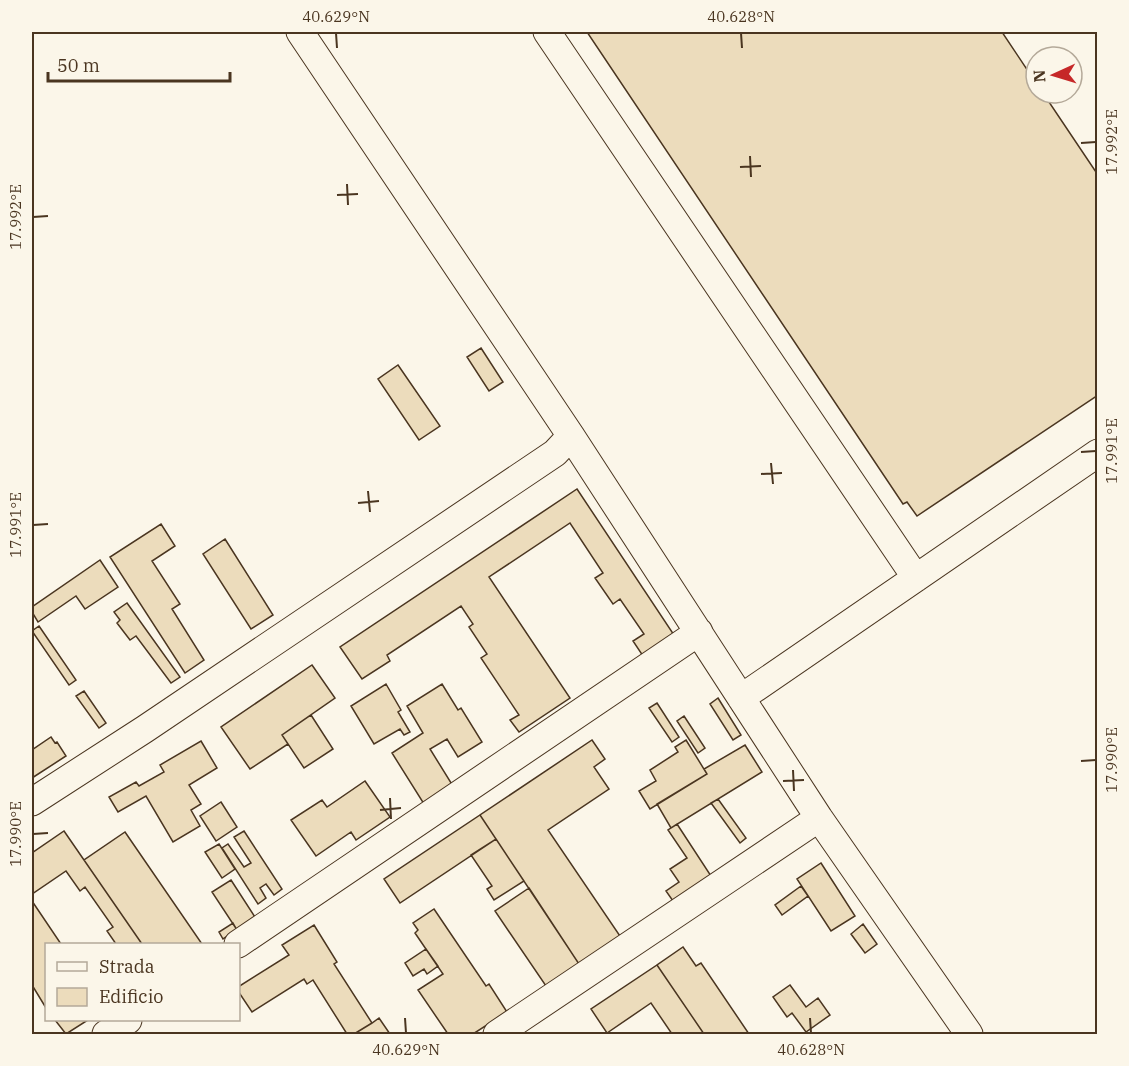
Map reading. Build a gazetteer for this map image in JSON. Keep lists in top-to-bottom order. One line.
{"legend":["Strada","Edificio"],"scale_bar":"50 m","north":"left","coordinates":["40.629°N","40.628°N","17.992°E","17.991°E","17.990°E"]}
